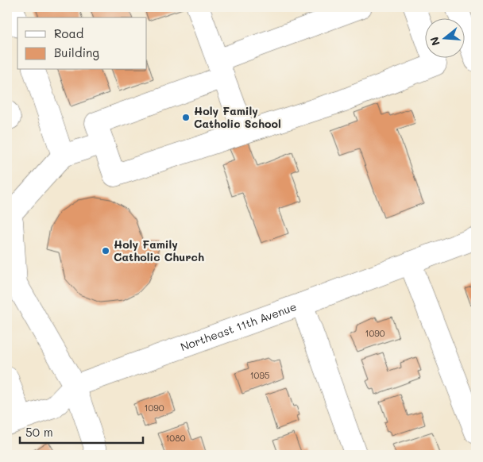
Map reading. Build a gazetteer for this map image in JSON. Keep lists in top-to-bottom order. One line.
{"streets":{"street":["Northeast 11th Avenue"]},"places":["Holy Family Catholic School","Holy Family Catholic Church"],"house_numbers":["1090","1095","1090","1080"],"legend":["Road","Building"],"scale_bar":"50 m","north":"left"}
